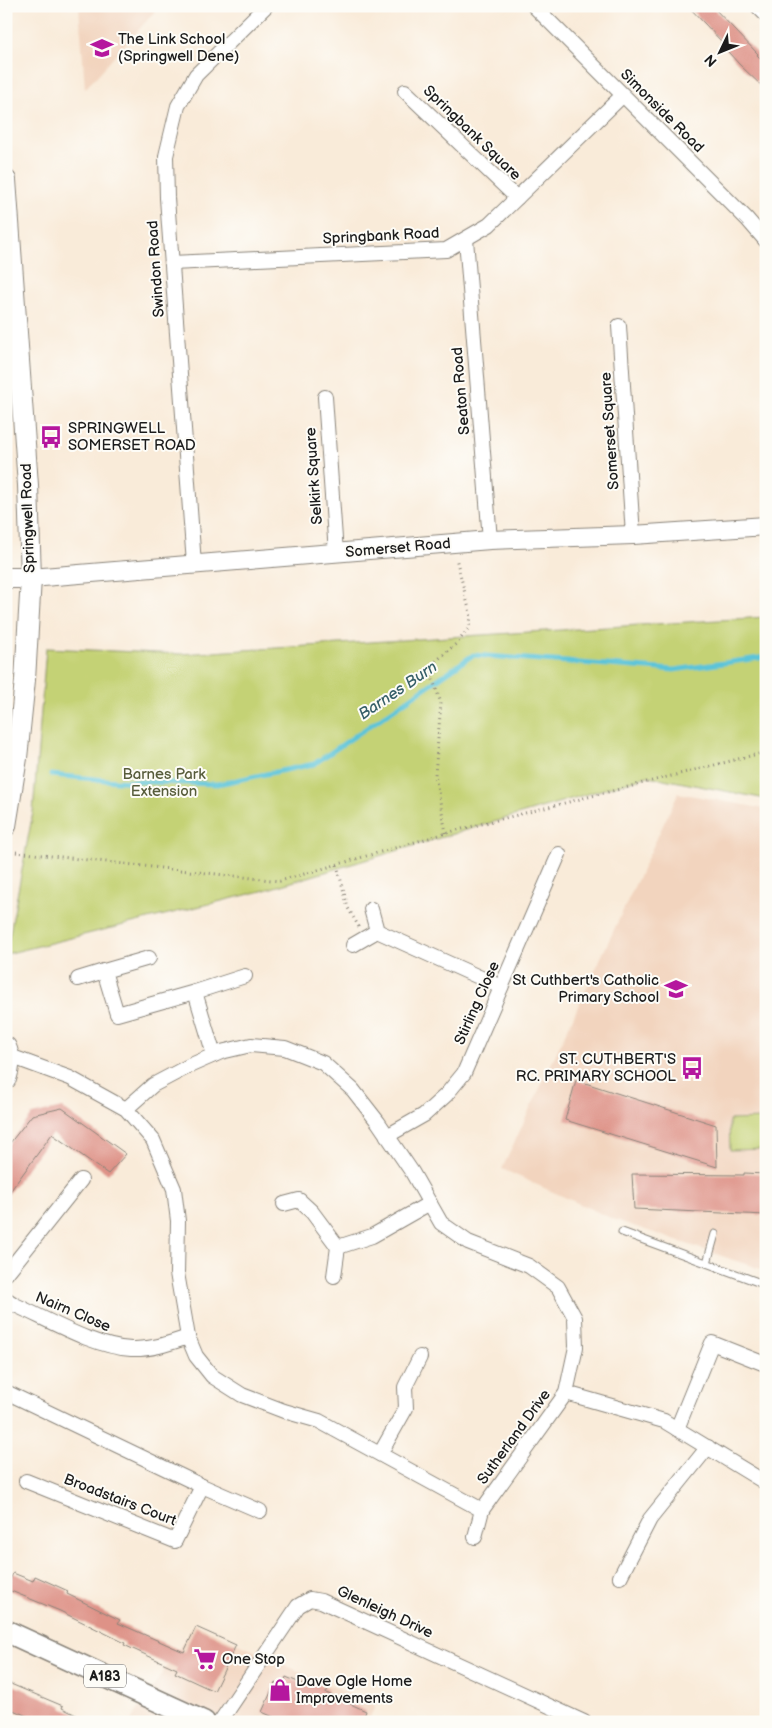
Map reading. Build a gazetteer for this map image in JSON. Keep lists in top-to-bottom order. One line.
{"streets":{"main road":["Springwell Road","A183"],"street":["Simonside Road","Springbank Square","Springbank Road","Swindon Road","Seaton Road","Somerset Square","Selkirk Square","Somerset Road","Stirling Close","Nairn Close","Sutherland Drive","Broadstairs Court","Glenleigh Drive"]},"crossings":[["Simonside Road","Springbank Road"],["Springbank Square","Springbank Road"],["Springbank Road","Swindon Road"],["Springbank Road","Seaton Road"],["Swindon Road","Somerset Road"],["Seaton Road","Somerset Road"],["Somerset Square","Somerset Road"],["Selkirk Square","Somerset Road"],["Springwell Road","Somerset Road"],["Stirling Close","Sutherland Drive"]],"water":["Barnes Burn"],"parks":["Barnes Park Extension"],"places":{"school or university":["The Link School (Springwell Dene)","St Cuthbert's Catholic Primary School"],"bus stop":["SPRINGWELL SOMERSET ROAD","ST. CUTHBERT'S RC. PRIMARY SCHOOL"],"supermarket":["One Stop"],"shop":["Dave Ogle Home Improvements"]},"north":"bottom left"}
